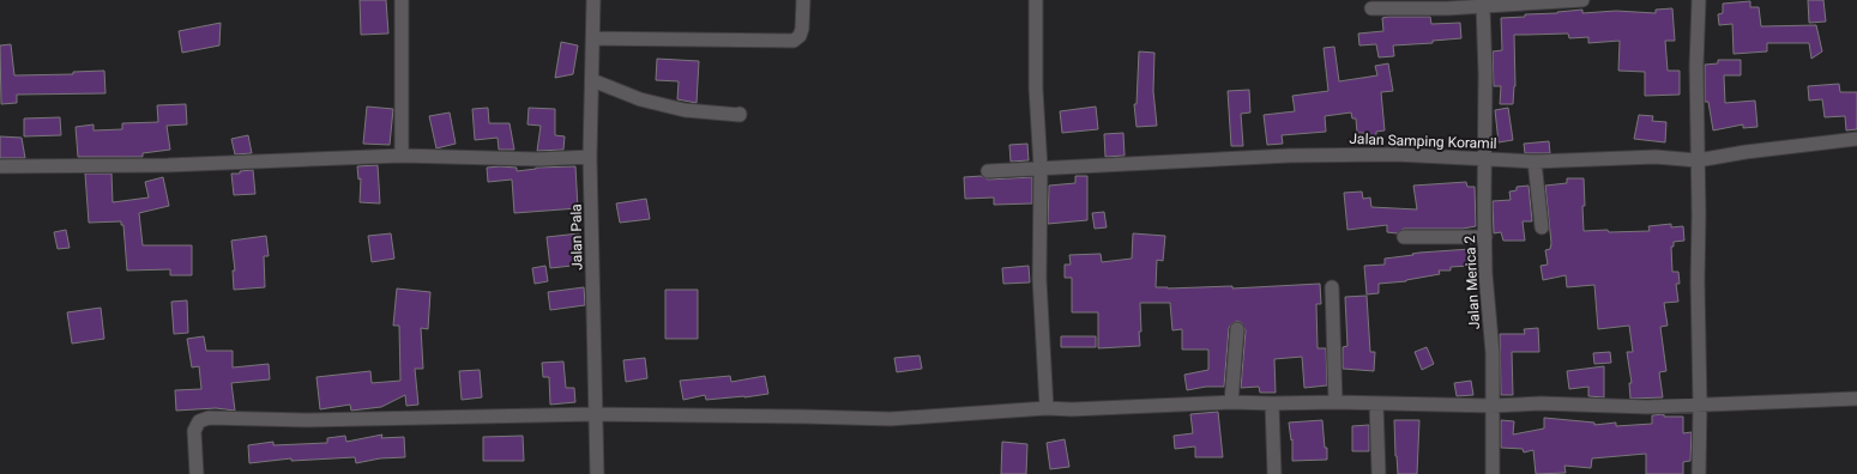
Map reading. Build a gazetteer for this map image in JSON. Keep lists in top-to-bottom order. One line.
{"streets":{"street":["Jalan Samping Koramil","Jalan Pala","Jalan Merica 2"]},"crossings":[["Jalan Samping Koramil","Jalan Merica 2"]]}
